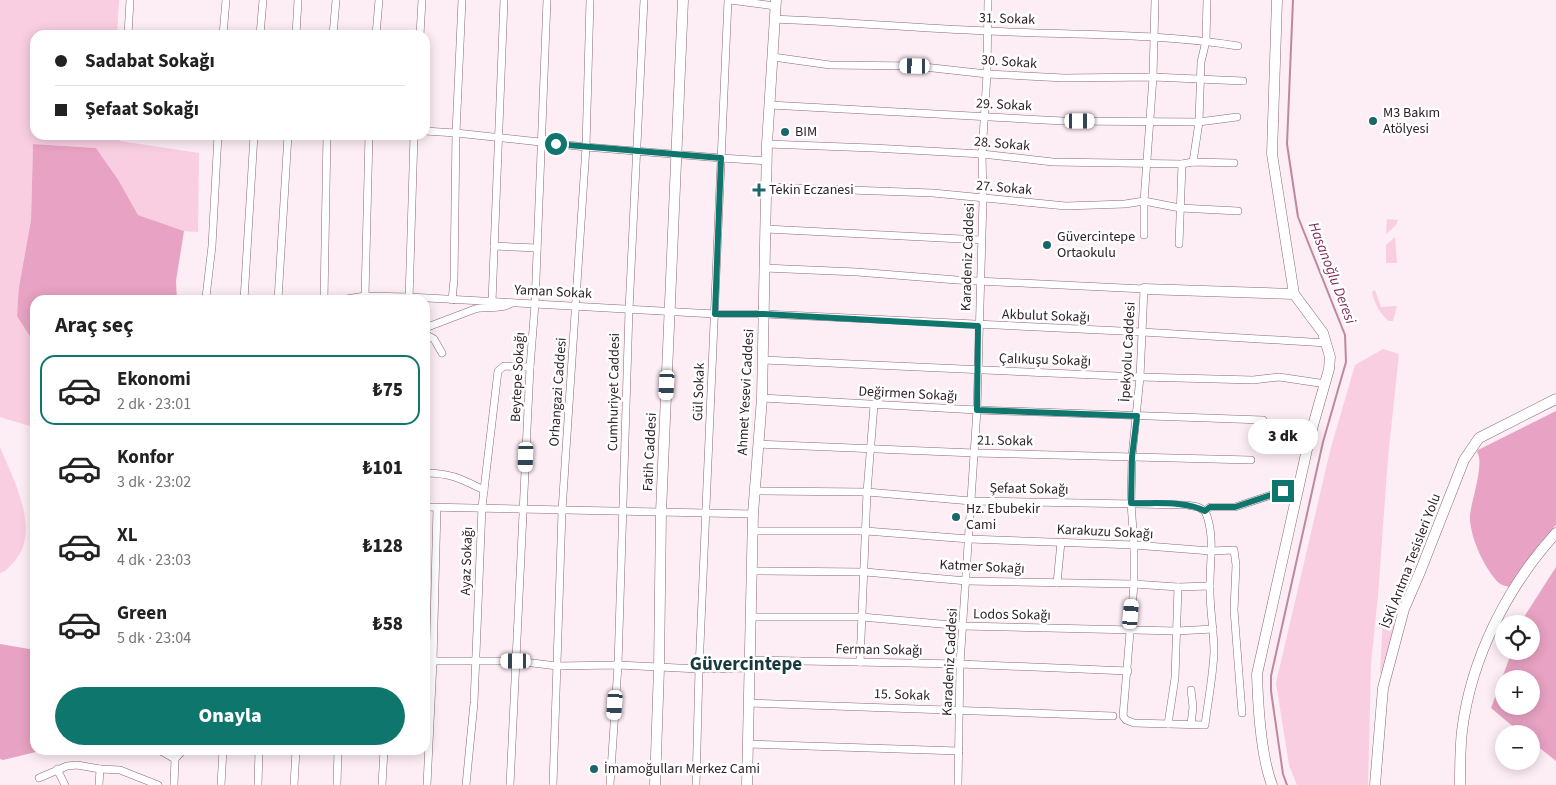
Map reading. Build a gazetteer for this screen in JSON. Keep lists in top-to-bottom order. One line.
{"streets":{"street":["31. Sokak","30. Sokak","29. Sokak","28. Sokak","27. Sokak","Karadeniz Caddesi","Yaman Sokak","Akbulut Sokağı","İpekyolu Caddesi","Çalıkuşu Sokağı","Beytepe Sokağı","Orhangazi Caddesi","Cumhuriyet Caddesi","Gül Sokak","Ahmet Yesevi Caddesi","Değirmen Sokağı","21. Sokak","Fatih Caddesi","Şefaat Sokağı","Karakuzu Sokağı","Ayaz Sokağı","İSKİ Arıtma Tesisleri Yolu","Katmer Sokağı","Lodos Sokağı","Ferman Sokağı","15. Sokak"]},"crossings":[["31. Sokak","Karadeniz Caddesi"],["31. Sokak","Ahmet Yesevi Caddesi"],["30. Sokak","Karadeniz Caddesi"],["30. Sokak","Ahmet Yesevi Caddesi"],["29. Sokak","Karadeniz Caddesi"],["29. Sokak","Ahmet Yesevi Caddesi"],["28. Sokak","Karadeniz Caddesi"],["28. Sokak","Ahmet Yesevi Caddesi"],["27. Sokak","Karadeniz Caddesi"],["27. Sokak","Ahmet Yesevi Caddesi"],["Karadeniz Caddesi","Akbulut Sokağı"],["Karadeniz Caddesi","Çalıkuşu Sokağı"],["Karadeniz Caddesi","Değirmen Sokağı"],["Karadeniz Caddesi","21. Sokak"],["Karadeniz Caddesi","Şefaat Sokağı"],["Karadeniz Caddesi","Karakuzu Sokağı"],["Karadeniz Caddesi","Katmer Sokağı"],["Karadeniz Caddesi","Lodos Sokağı"],["Karadeniz Caddesi","Ferman Sokağı"],["Karadeniz Caddesi","15. Sokak"],["Yaman Sokak","Akbulut Sokağı"],["Yaman Sokak","Beytepe Sokağı"],["Yaman Sokak","Orhangazi Caddesi"],["Yaman Sokak","Cumhuriyet Caddesi"],["Yaman Sokak","Gül Sokak"],["Yaman Sokak","Ahmet Yesevi Caddesi"],["Yaman Sokak","Fatih Caddesi"],["Akbulut Sokağı","İpekyolu Caddesi"],["Akbulut Sokağı","Ahmet Yesevi Caddesi"],["İpekyolu Caddesi","Çalıkuşu Sokağı"],["İpekyolu Caddesi","Değirmen Sokağı"],["İpekyolu Caddesi","21. Sokak"],["İpekyolu Caddesi","Şefaat Sokağı"],["İpekyolu Caddesi","Karakuzu Sokağı"],["İpekyolu Caddesi","Katmer Sokağı"],["İpekyolu Caddesi","Lodos Sokağı"],["İpekyolu Caddesi","Ferman Sokağı"],["Çalıkuşu Sokağı","Ahmet Yesevi Caddesi"],["Beytepe Sokağı","Ayaz Sokağı"],["Beytepe Sokağı","Ferman Sokağı"],["Orhangazi Caddesi","Ferman Sokağı"],["Cumhuriyet Caddesi","Ferman Sokağı"],["Gül Sokak","Ferman Sokağı"],["Ahmet Yesevi Caddesi","Değirmen Sokağı"],["Ahmet Yesevi Caddesi","21. Sokak"],["Ahmet Yesevi Caddesi","Şefaat Sokağı"],["Ahmet Yesevi Caddesi","Karakuzu Sokağı"],["Ahmet Yesevi Caddesi","Katmer Sokağı"],["Ahmet Yesevi Caddesi","Lodos Sokağı"],["Ahmet Yesevi Caddesi","Ferman Sokağı"],["Ahmet Yesevi Caddesi","15. Sokak"],["Fatih Caddesi","Ferman Sokağı"],["Ayaz Sokağı","Ferman Sokağı"]],"districts":["Güvercintepe"],"water":["Hasanoğlu Deresi"],"places":{"other":["M3 Bakım Atölyesi","BIM","Güvercintepe Ortaokulu","Hz. Ebubekir Cami","İmamoğulları Merkez Cami"],"health":["Tekin Eczanesi"]},"page":{"banner":["Sadabat Sokağı","Şefaat Sokağı"],"heading":"Araç seç","list":[{"name":"Ekonomi","note":"2 dk · 23:01","value":"₺75"},{"name":"Konfor","note":"3 dk · 23:02","value":"₺101"},{"name":"XL","note":"4 dk · 23:03","value":"₺128"},{"name":"Green","note":"5 dk · 23:04","value":"₺58"}],"bubble":"3 dk","map_buttons":["+","−"],"buttons":"Onayla"}}
